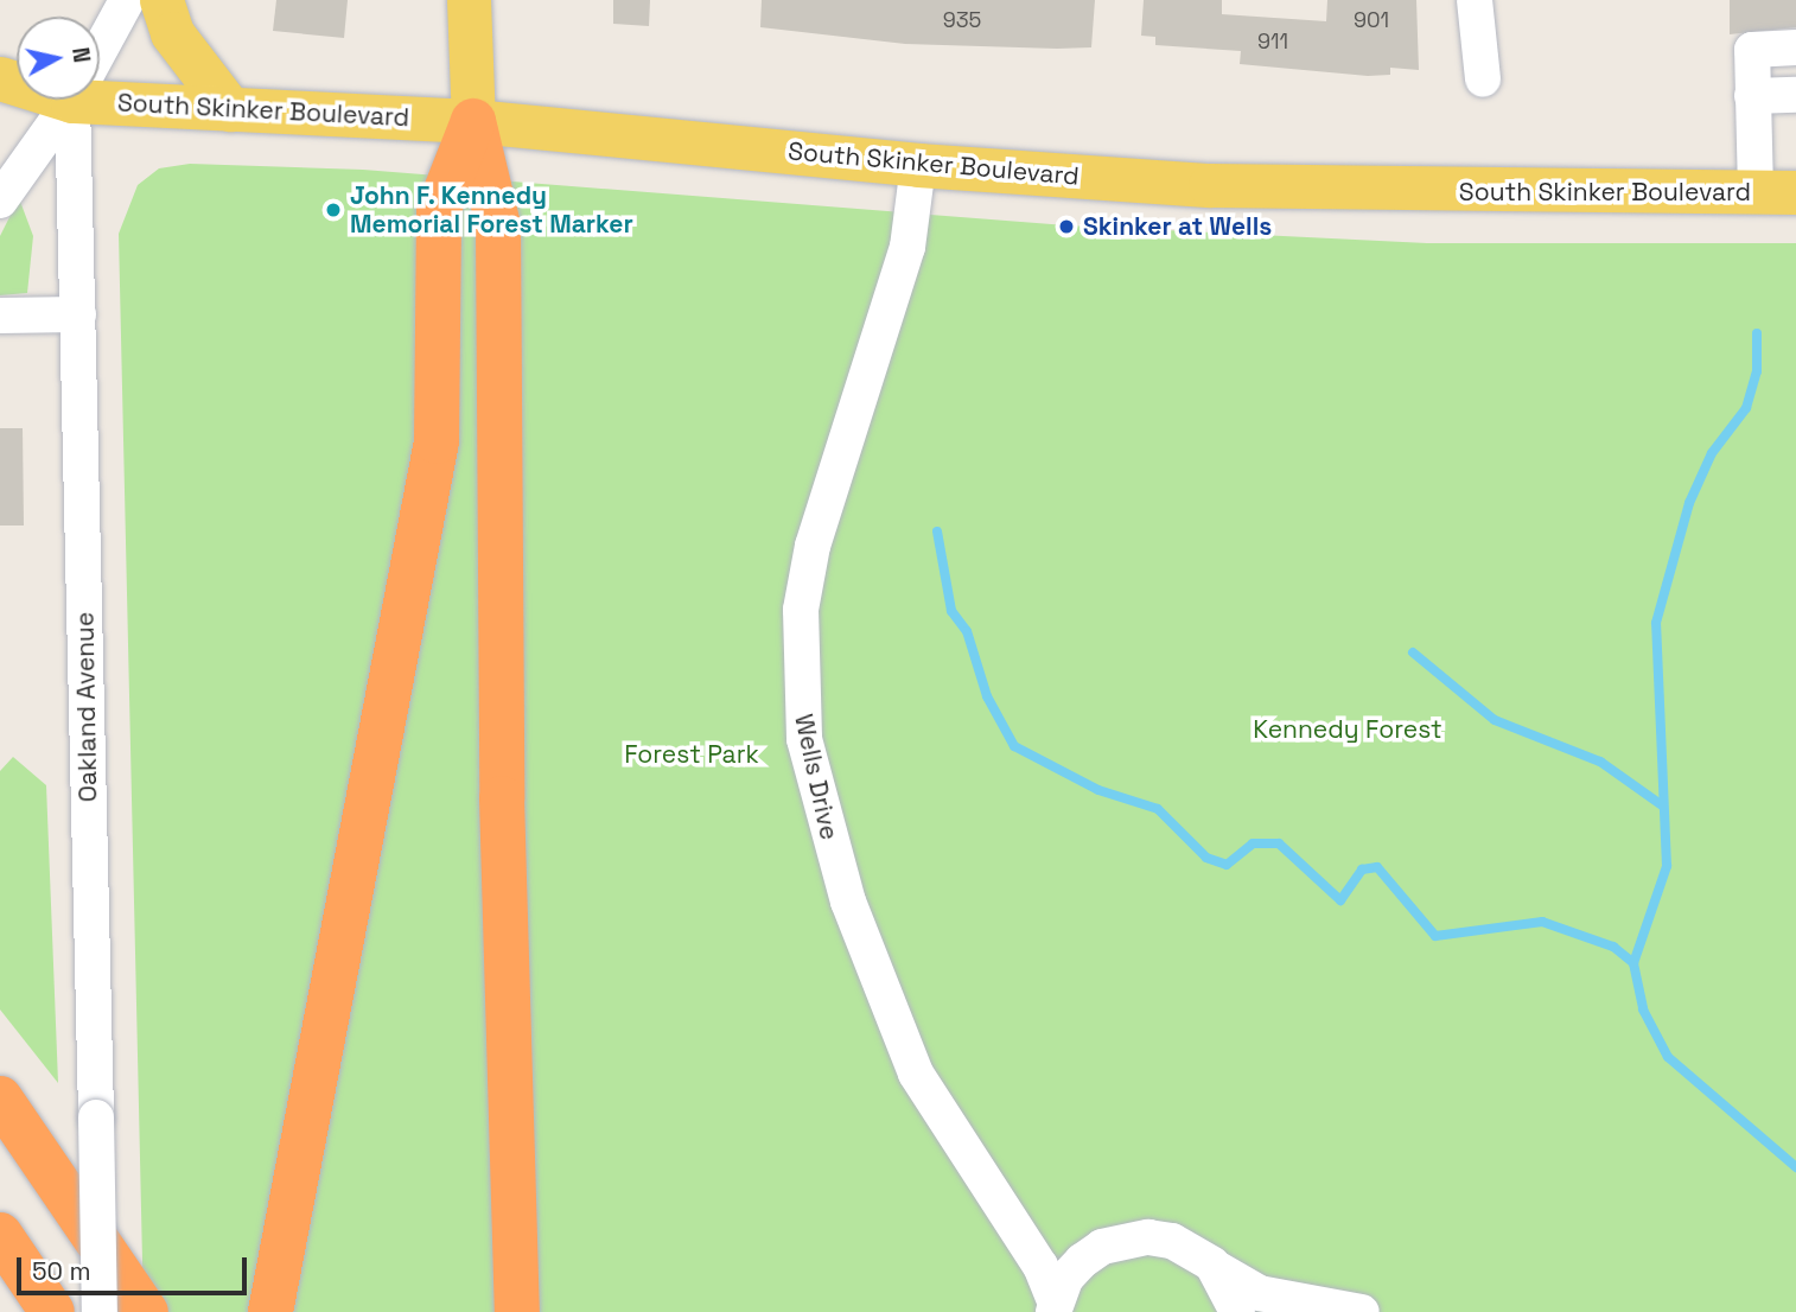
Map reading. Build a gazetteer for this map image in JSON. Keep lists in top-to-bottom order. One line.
{"streets":{"main road":["South Skinker Boulevard"],"street":["Oakland Avenue","Wells Drive"]},"crossings":[["South Skinker Boulevard","Wells Drive"]],"parks":["Kennedy Forest","Forest Park"],"places":["John F. Kennedy Memorial Forest Marker","Skinker at Wells"],"house_numbers":["935","901","911"],"scale_bar":"50 m","north":"right"}
